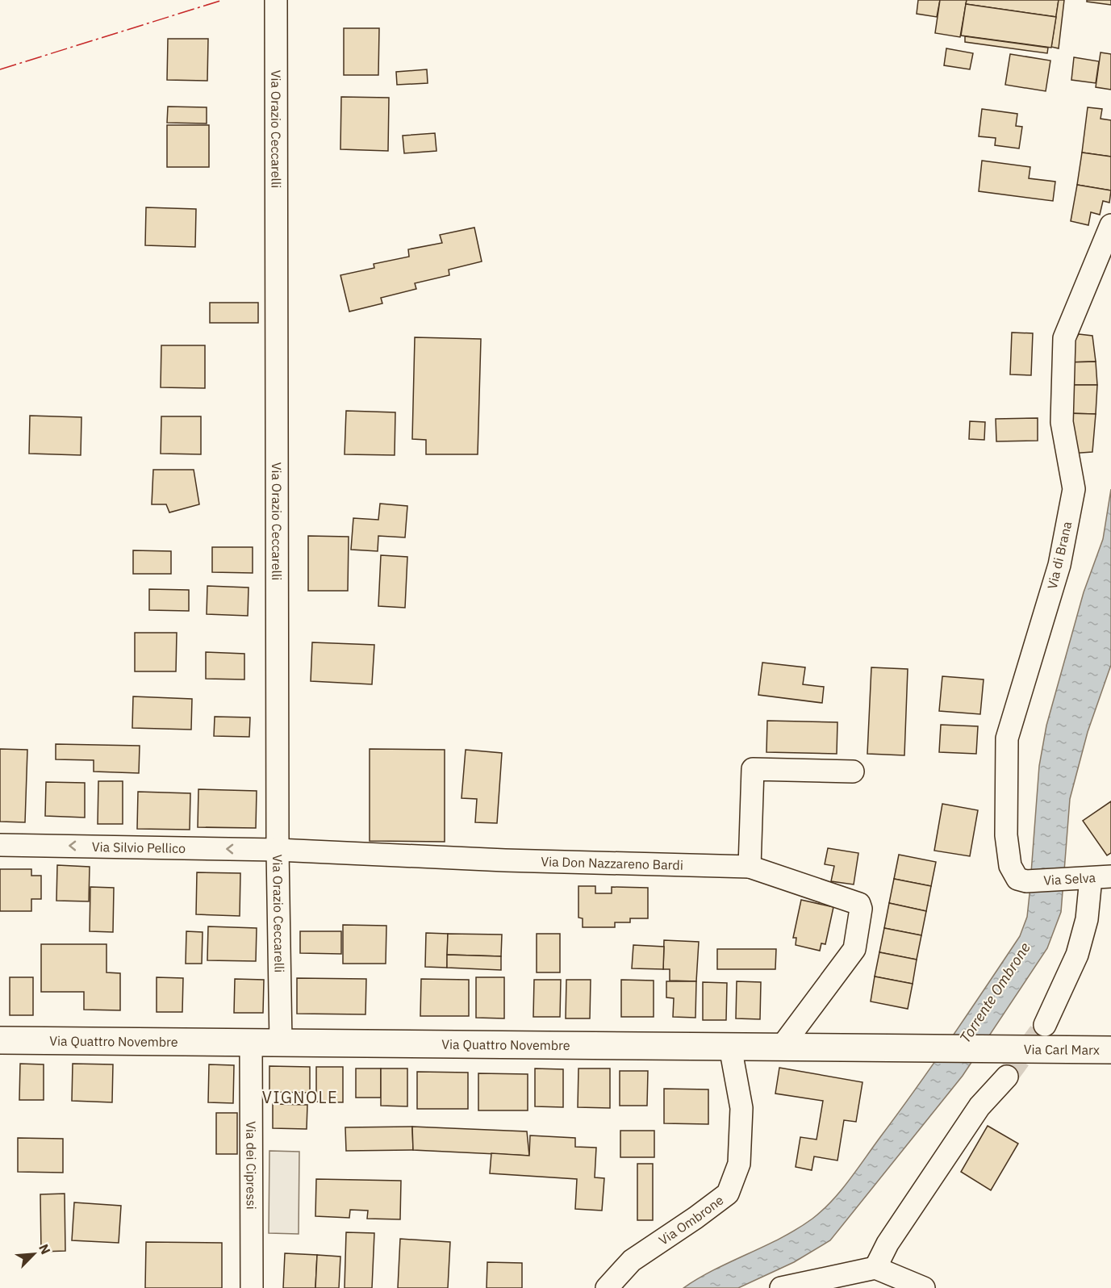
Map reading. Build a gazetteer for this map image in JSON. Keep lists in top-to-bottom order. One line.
{"streets":{"main road":["Via Quattro Novembre","Via Carl Marx"],"street":["Via Orazio Ceccarelli","Via di Brana","Via Silvio Pellico","Via Don Nazzareno Bardi","Via Selva","Via dei Cipressi","Via Ombrone"]},"crossings":[["Via Orazio Ceccarelli","Via Silvio Pellico"],["Via Orazio Ceccarelli","Via Don Nazzareno Bardi"],["Via Orazio Ceccarelli","Via Quattro Novembre"],["Via di Brana","Via Selva"],["Via Silvio Pellico","Via Don Nazzareno Bardi"],["Via Don Nazzareno Bardi","Via Quattro Novembre"],["Via Quattro Novembre","Via Carl Marx"],["Via Quattro Novembre","Via dei Cipressi"],["Via Quattro Novembre","Via Ombrone"]],"one_way":["Via Silvio Pellico"],"districts":["VIGNOLE"],"water":["Torrente Ombrone"],"north":"top right"}
